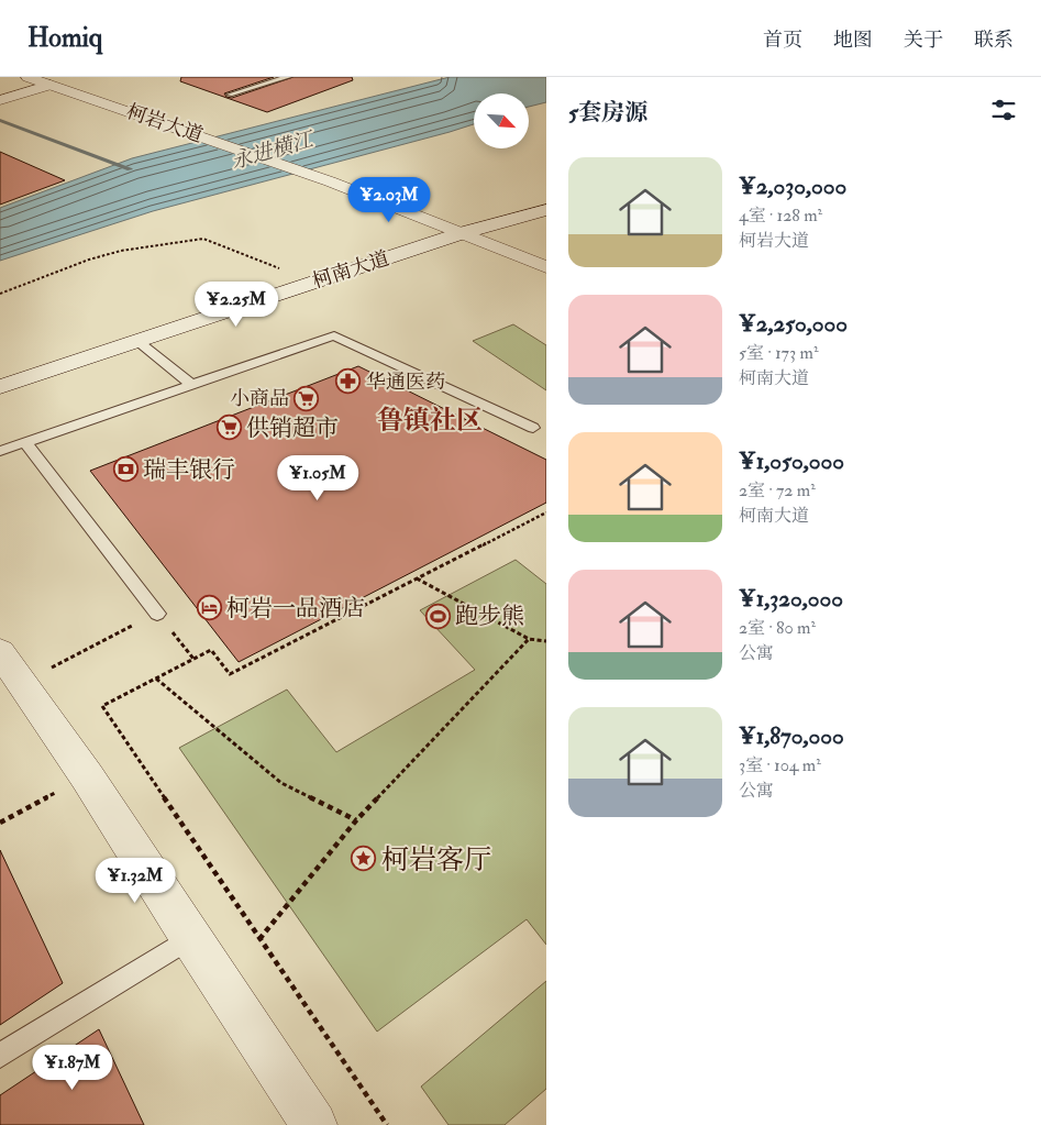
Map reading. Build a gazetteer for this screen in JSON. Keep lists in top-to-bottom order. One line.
{"streets":{"street":["柯岩大道","柯南大道"]},"crossings":[["柯岩大道","柯南大道"]],"districts":["鲁镇社区"],"water":["永进横江"],"places":{"pharmacy":["华通医药"],"supermarket":["小商品","供销超市"],"bank":["瑞丰银行"],"hotel":["柯岩一品酒店"],"sports":["跑步熊"],"place":["柯岩客厅"]},"north":"bottom right","page":{"header":"Homiq","nav":["首页","地图","关于","联系"],"heading":"5套房源","list":[{"name":"¥2,030,000","note":"4室 · 128 m² · 柯岩大道"},{"name":"¥2,250,000","note":"5室 · 173 m² · 柯南大道"},{"name":"¥1,050,000","note":"2室 · 72 m² · 柯南大道"},{"name":"¥1,320,000","note":"2室 · 80 m² · 公寓"},{"name":"¥1,870,000","note":"3室 · 104 m² · 公寓"}],"price":["¥2.03M","¥2.25M","¥1.05M","¥1.32M","¥1.87M"]}}
